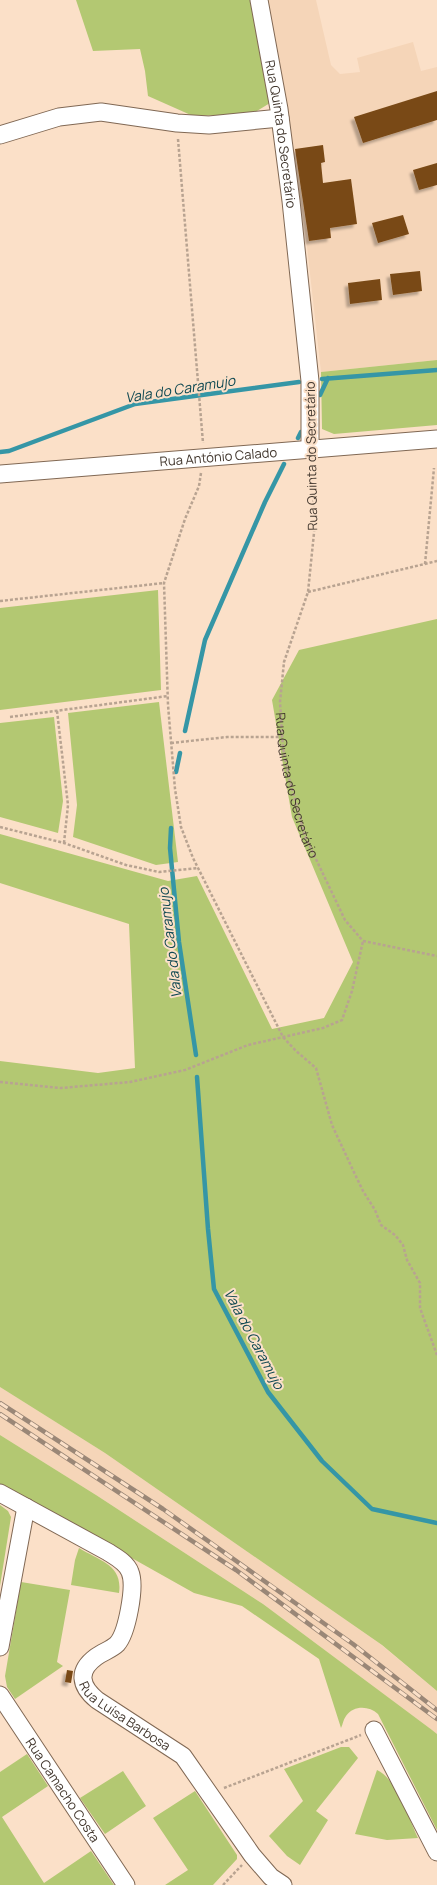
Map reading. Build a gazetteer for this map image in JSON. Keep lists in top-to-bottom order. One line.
{"streets":{"street":["Rua Quinta do Secretário","Rua António Calado","Rua Luísa Barbosa","Rua Camacho Costa"]},"crossings":[["Rua Quinta do Secretário","Rua António Calado"]],"water":["Vala do Caramujo"]}
